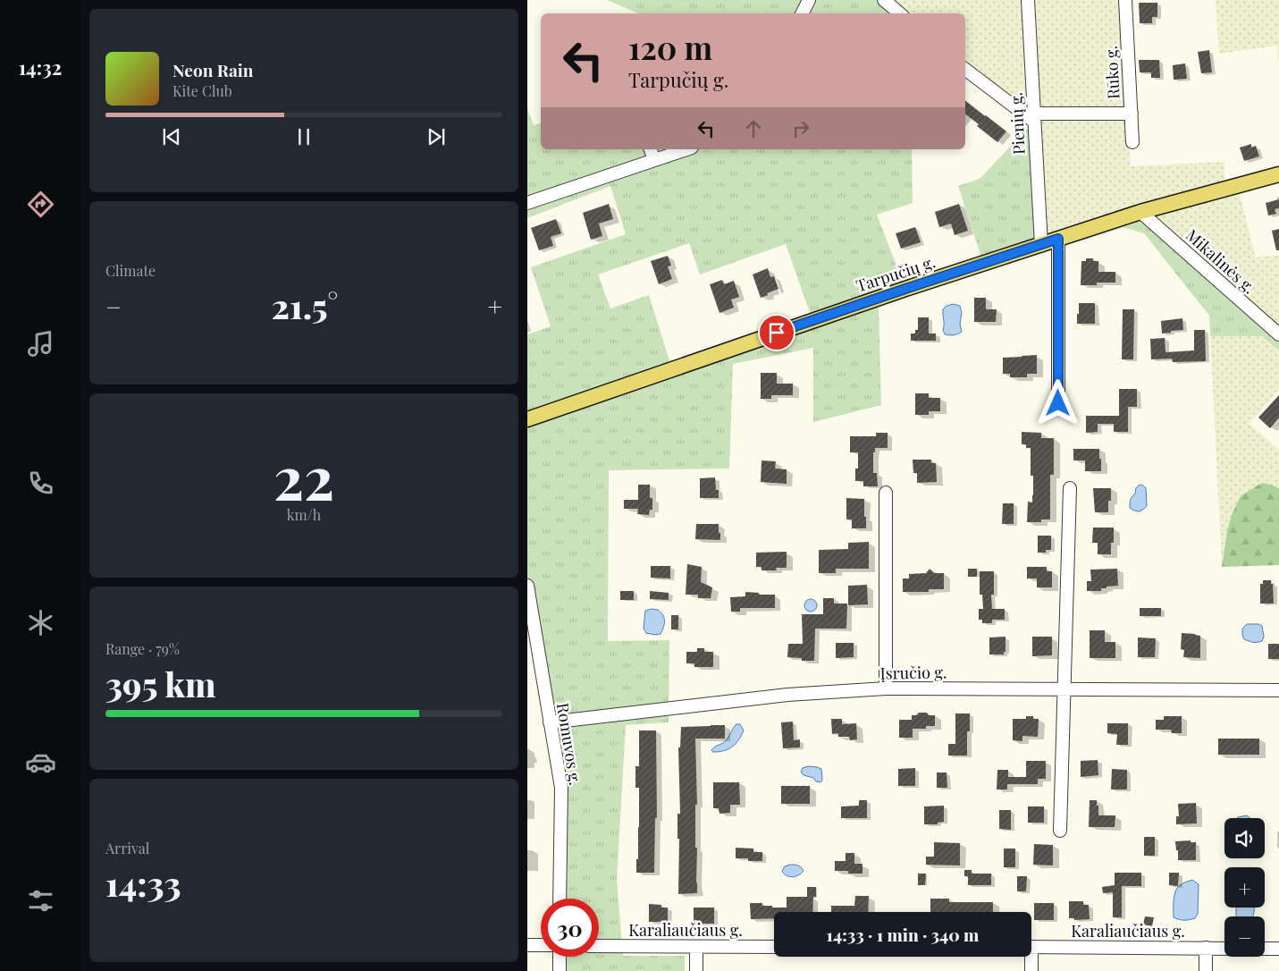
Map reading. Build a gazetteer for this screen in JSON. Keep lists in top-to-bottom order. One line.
{"streets":{"main road":["Tarpučių g."],"street":["Rūko g.","Pienių g.","Mikalinės g.","Įsručio g.","Romuvos g.","Karaliaučiaus g."]},"crossings":[["Pienių g.","Tarpučių g."],["Mikalinės g.","Tarpučių g."],["Įsručio g.","Romuvos g."]],"page":{"tabs":"14:32","turn":["120 m","Tarpučių g."],"song":["Neon Rain","Kite Club"],"tile":["Climate",["22","km/h"],["Range · 79%","395 km"],["Arrival","14:33"]],"heat":["−","21.5°","+"],"map_buttons":["+","−"],"limit":"30","trip":"14:33 · 1 min · 340 m"}}
